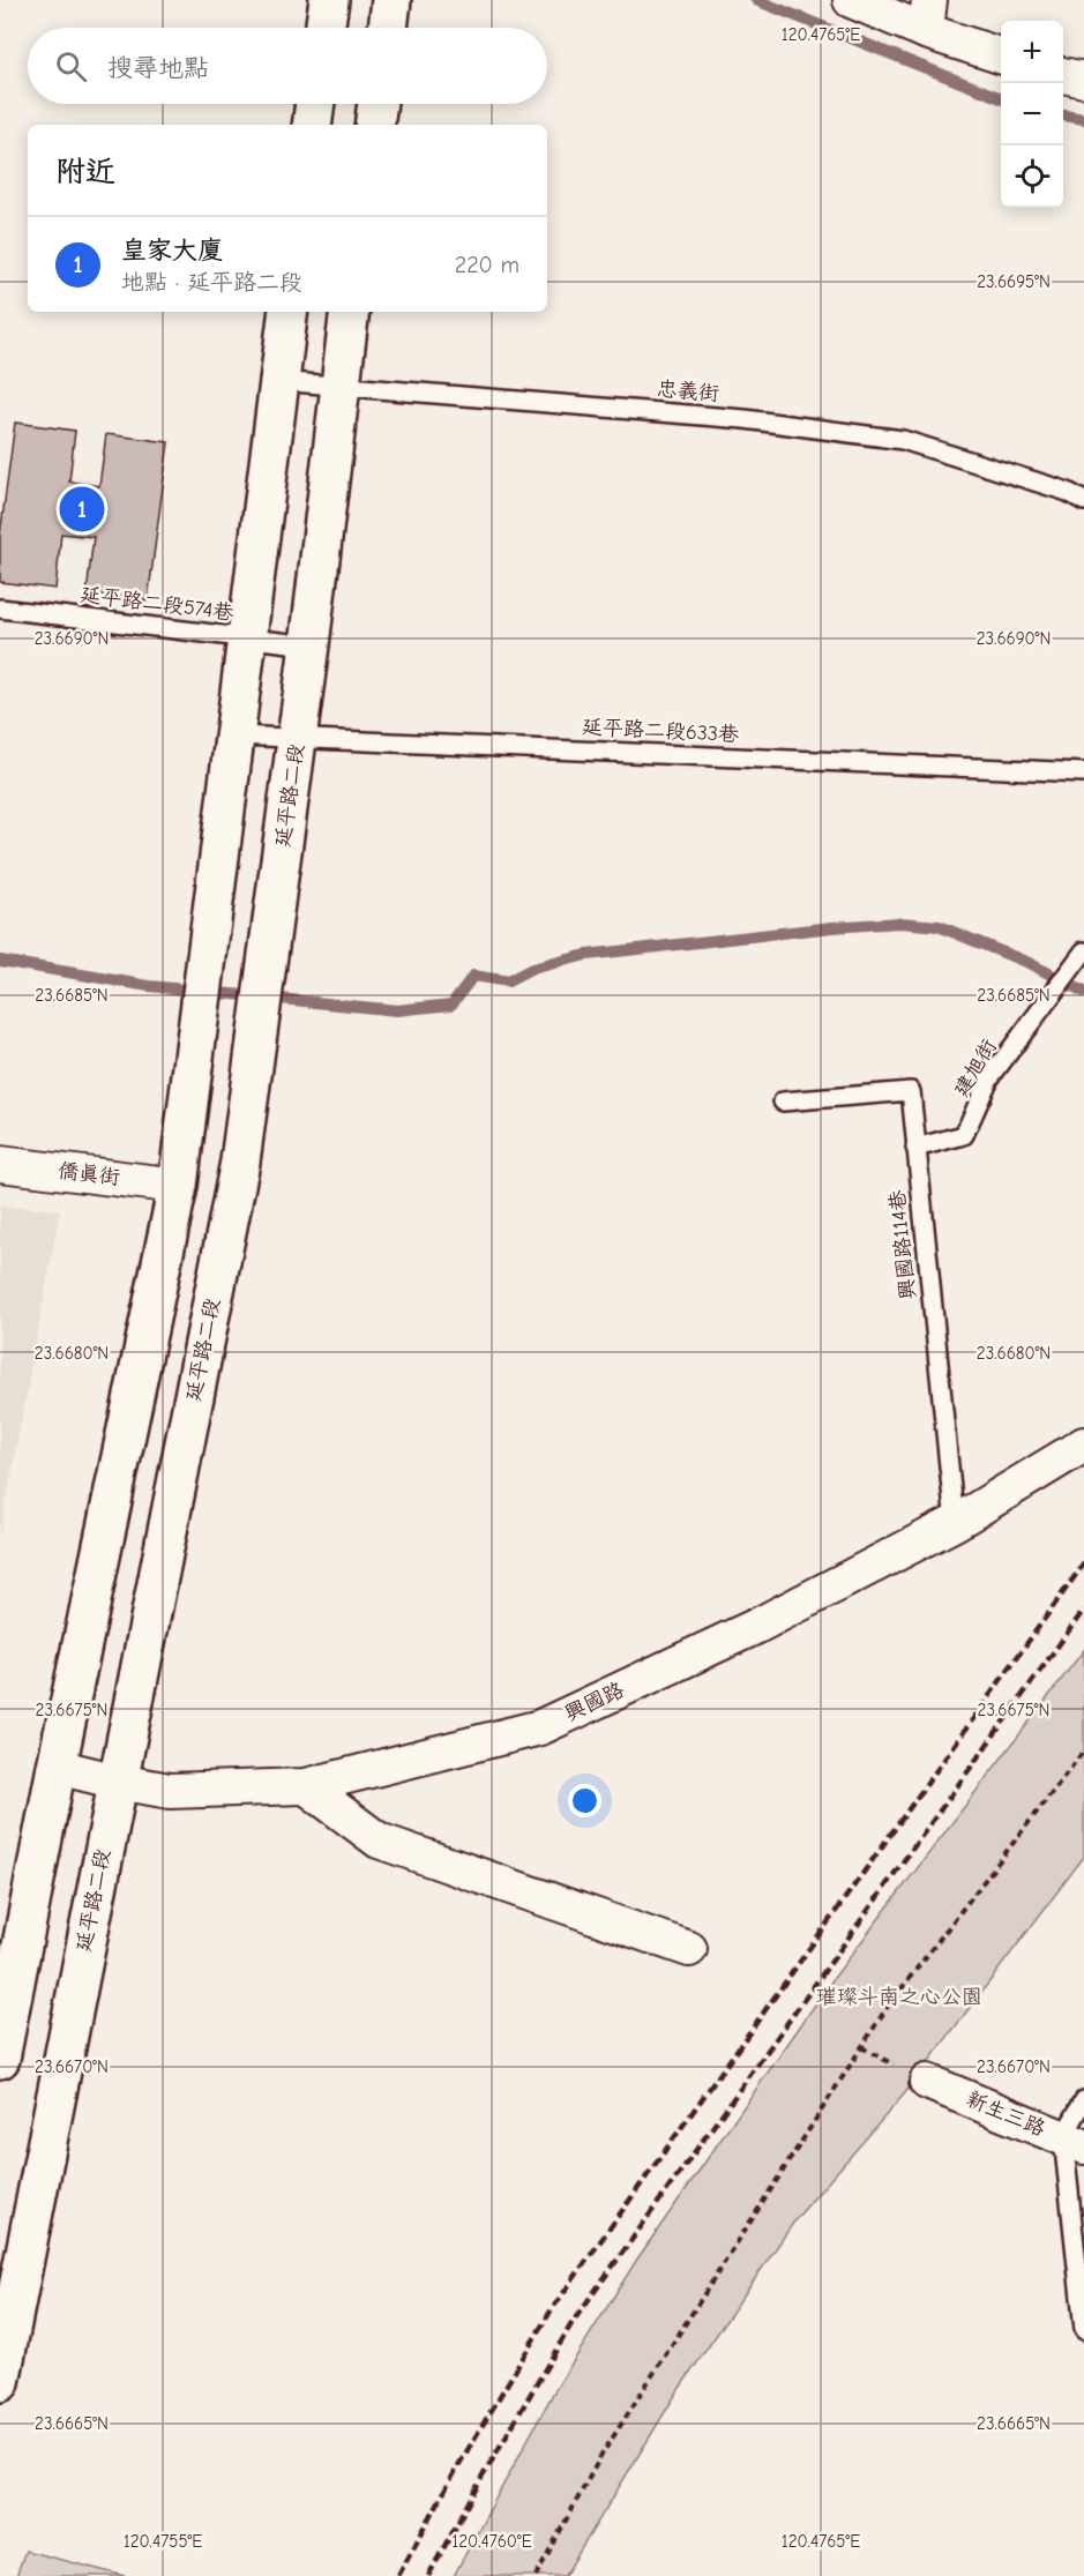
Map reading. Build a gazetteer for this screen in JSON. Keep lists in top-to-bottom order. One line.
{"streets":{"main road":["延平路二段"],"street":["僑真街","興國路","新生三路"],"lane":["忠義街","延平路二段574巷","延平路二段633巷","建旭街","興國路114巷"]},"crossings":[["忠義街","延平路二段"],["延平路二段574巷","延平路二段"],["延平路二段633巷","延平路二段"],["延平路二段","興國路"],["建旭街","興國路114巷"],["興國路114巷","興國路"]],"parks":["璀璨斗南之心公園"],"page":{"map_buttons":["+","−"],"search":"搜尋地點","heading":"附近","list":[{"mark":"1","name":"皇家大廈","note":"地點 · 延平路二段","value":"220 m"}],"pins":"1"},"coordinates":["120.4765°E","23.6695°N","23.6690°N","23.6685°N","23.6680°N","23.6675°N","23.6670°N","23.6665°N","120.4755°E","120.4760°E"]}
